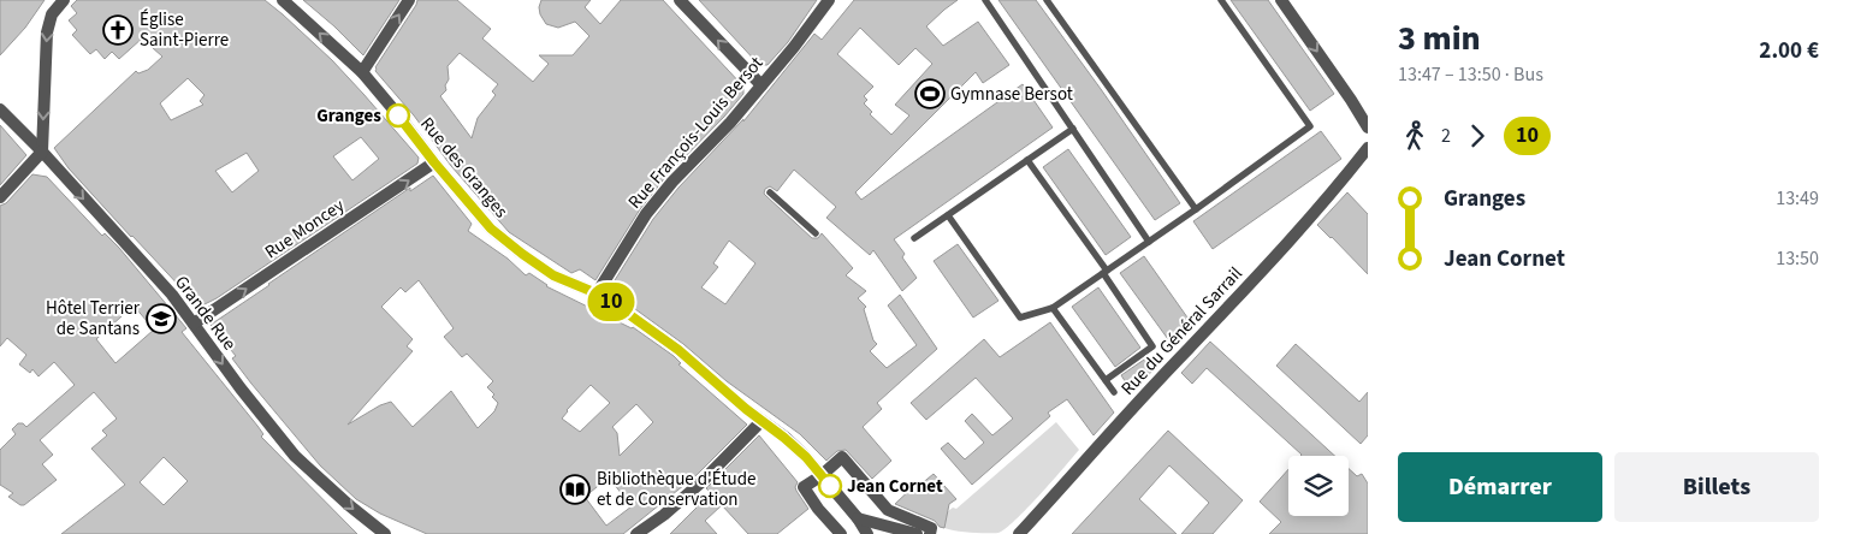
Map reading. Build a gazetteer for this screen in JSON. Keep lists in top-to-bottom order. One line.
{"streets":{"street":["Rue François-Louis Bersot","Rue des Granges","Rue Moncey","Grande Rue","Rue du Général Sarrail"]},"crossings":[["Rue François-Louis Bersot","Rue des Granges"],["Rue des Granges","Rue Moncey"],["Rue Moncey","Grande Rue"]],"one_way":["Rue Moncey","Grande Rue"],"places":{"church":["Église Saint-Pierre"],"sports":["Gymnase Bersot"],"other":["Granges","Jean Cornet"],"school or university":["Hôtel Terrier de Santans"],"library":["Bibliothèque d'Étude et de Conservation"]},"lines":["bus line 10"],"page":{"on_map":"10","heading":["3 min","13:47 – 13:50 · Bus","2.00 €"],"legs":["2","10"],"list":[{"name":"Granges","value":"13:49"},{"name":"Jean Cornet","value":"13:50"}],"buttons":["Démarrer","Billets"]}}
